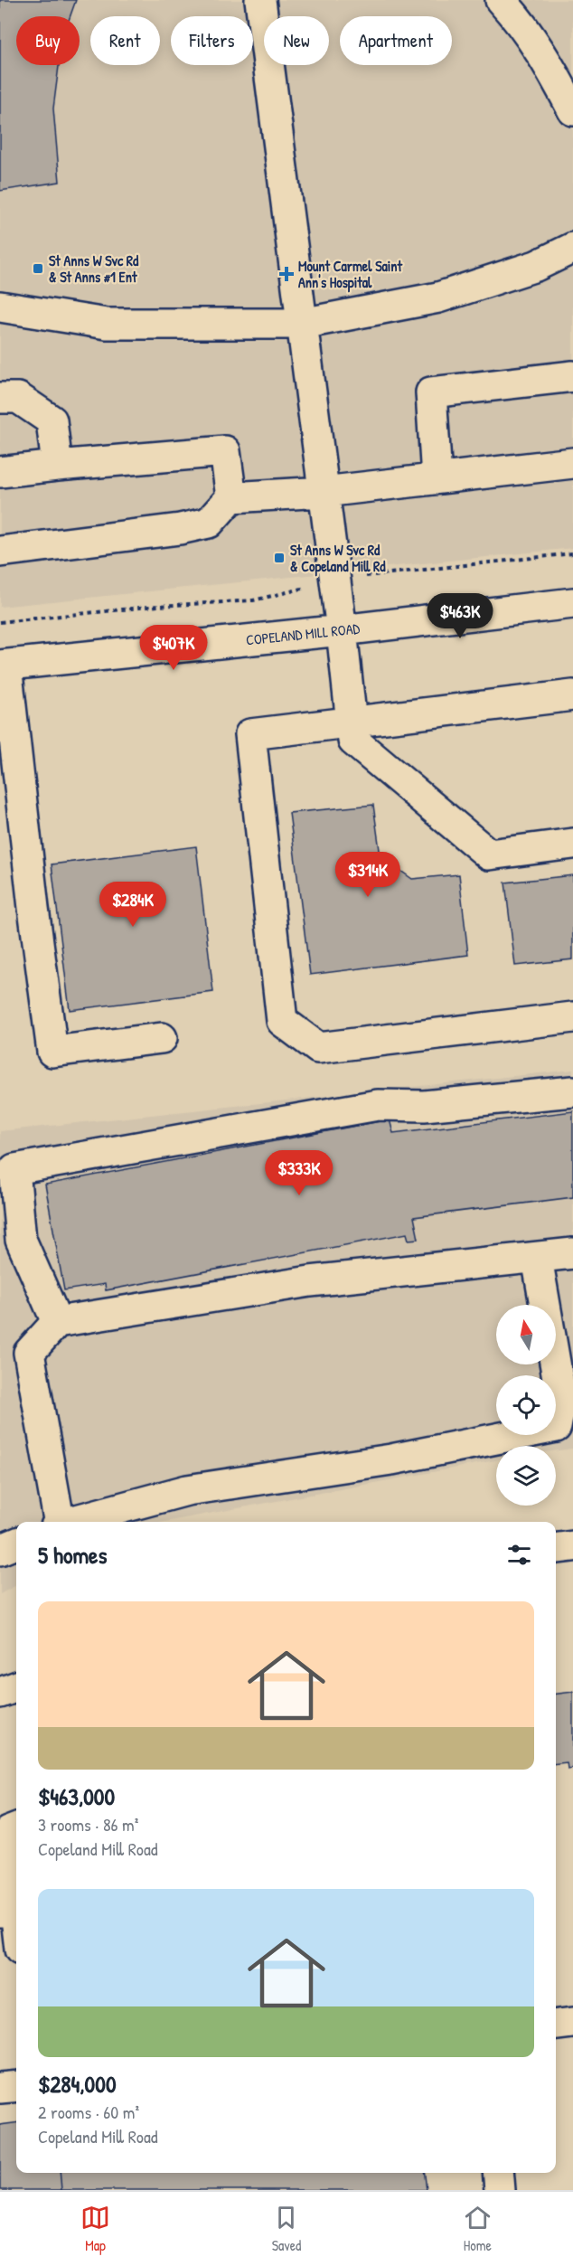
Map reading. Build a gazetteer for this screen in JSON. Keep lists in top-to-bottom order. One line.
{"streets":{"street":["COPELAND MILL ROAD"]},"places":{"transit":["St Anns W Svc Rd & St Anns #1 Ent","St Anns W Svc Rd & Copeland Mill Rd"],"health":["Mount Carmel Saint Ann's Hospital"]},"north":"top","page":{"chip":["Buy","Rent","Filters","New","Apartment"],"price":["$463K","$407K","$314K","$284K","$333K"],"heading":"5 homes","list":[{"name":"$463,000","note":"3 rooms · 86 m² · Copeland Mill Road"},{"name":"$284,000","note":"2 rooms · 60 m² · Copeland Mill Road"}],"tabs":["Map","Saved","Home"]}}
